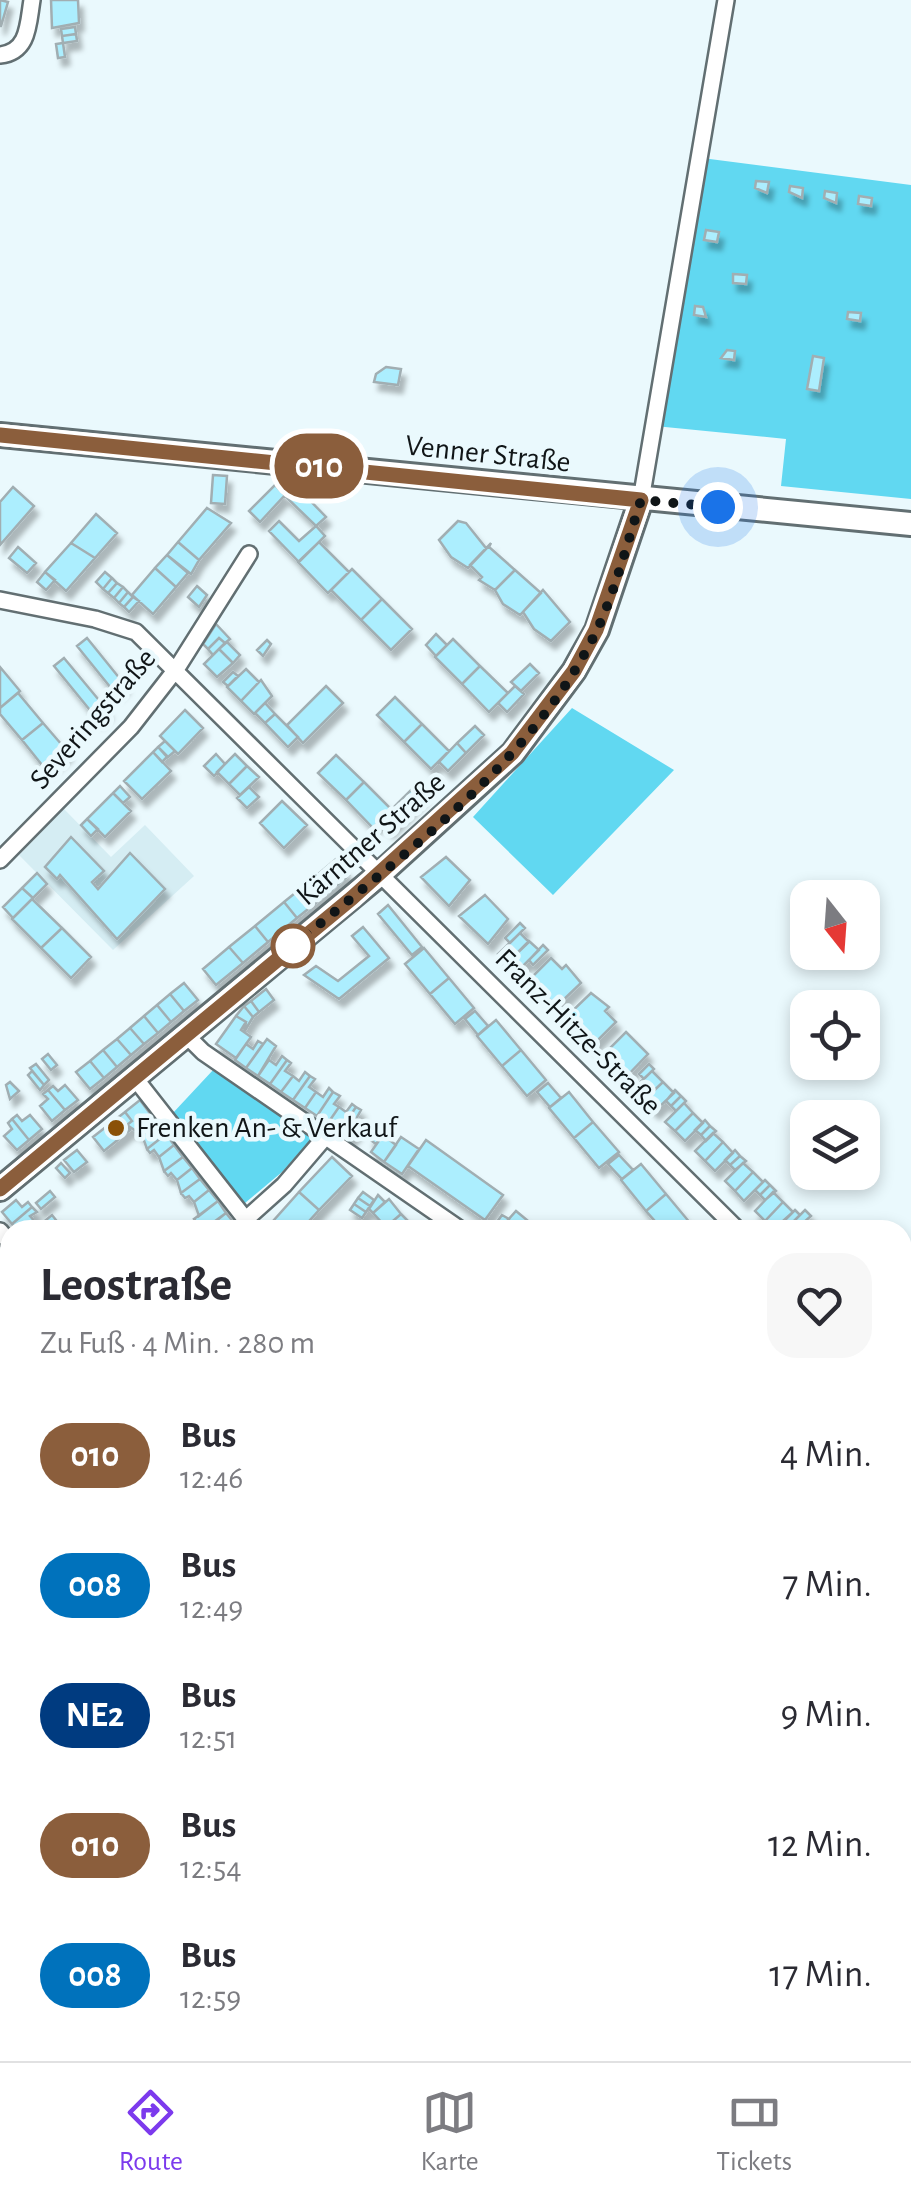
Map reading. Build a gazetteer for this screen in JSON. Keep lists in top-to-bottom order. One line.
{"streets":{"street":["Venner Straße","Severingstraße","Kärntner Straße","Franz-Hitze-Straße"]},"crossings":[["Venner Straße","Kärntner Straße"],["Severingstraße","Franz-Hitze-Straße"],["Kärntner Straße","Franz-Hitze-Straße"]],"places":["Frenken An- & Verkauf"],"lines":["bus line 010"],"north":"bottom","page":{"on_map":"010","heading":["Leostraße","Zu Fuß · 4 Min. · 280 m"],"list":[{"mark":"010","name":"Bus","note":"12:46","value":"4 Min."},{"mark":"008","name":"Bus","note":"12:49","value":"7 Min."},{"mark":"NE2","name":"Bus","note":"12:51","value":"9 Min."},{"mark":"010","name":"Bus","note":"12:54","value":"12 Min."},{"mark":"008","name":"Bus","note":"12:59","value":"17 Min."}],"tabs":["Route","Karte","Tickets"]}}
